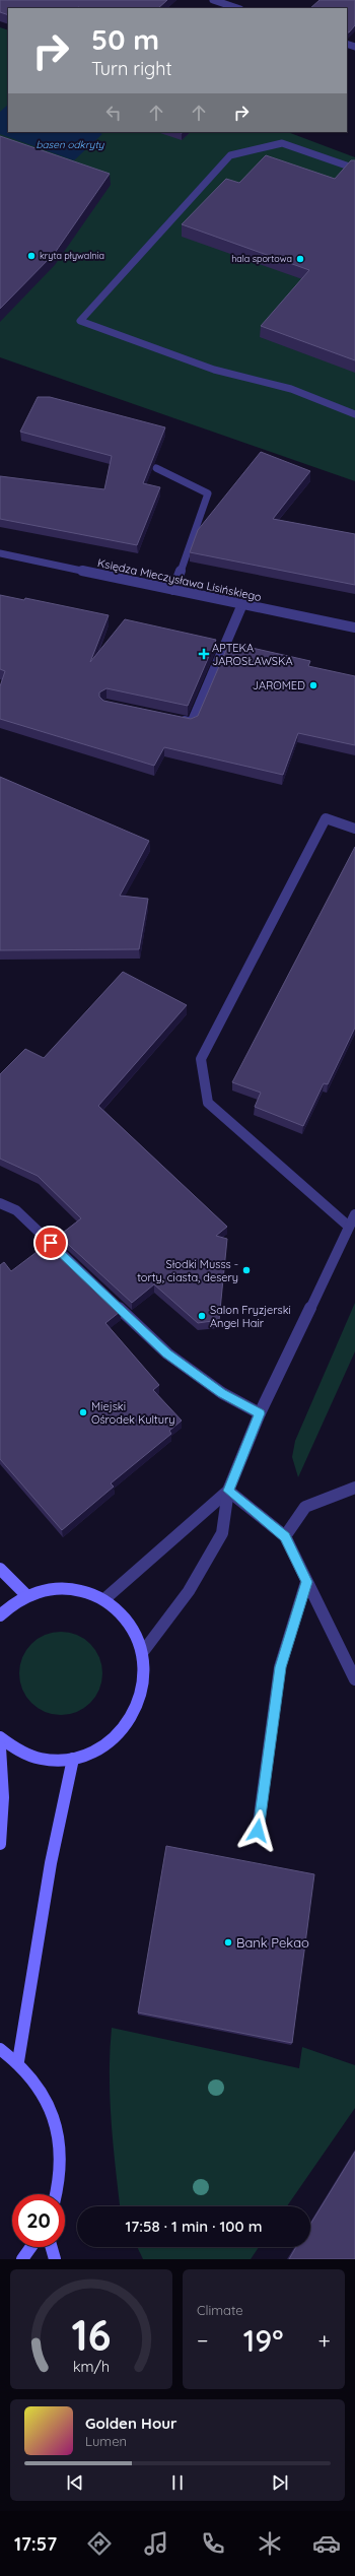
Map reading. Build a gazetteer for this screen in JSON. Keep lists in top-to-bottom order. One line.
{"streets":{"street":["Księdza Mieczysława Lisińskiego"]},"water":["basen odkryty"],"places":{"other":["kryta pływalnia","hala sportowa","JAROMED","Słodki Musss - torty, ciasta, desery","Salon Fryzjerski Angel Hair","Miejski Ośrodek Kultury","Bank Pekao"],"health":["APTEKA JAROSŁAWSKA"]},"page":{"turn":["50 m","Turn right"],"limit":"20","trip":"17:58 · 1 min · 100 m","tile":"Climate","heat":["−","19°","+"],"song":["Golden Hour","Lumen"],"tabs":"17:57","gauge":["16","km/h"]}}
